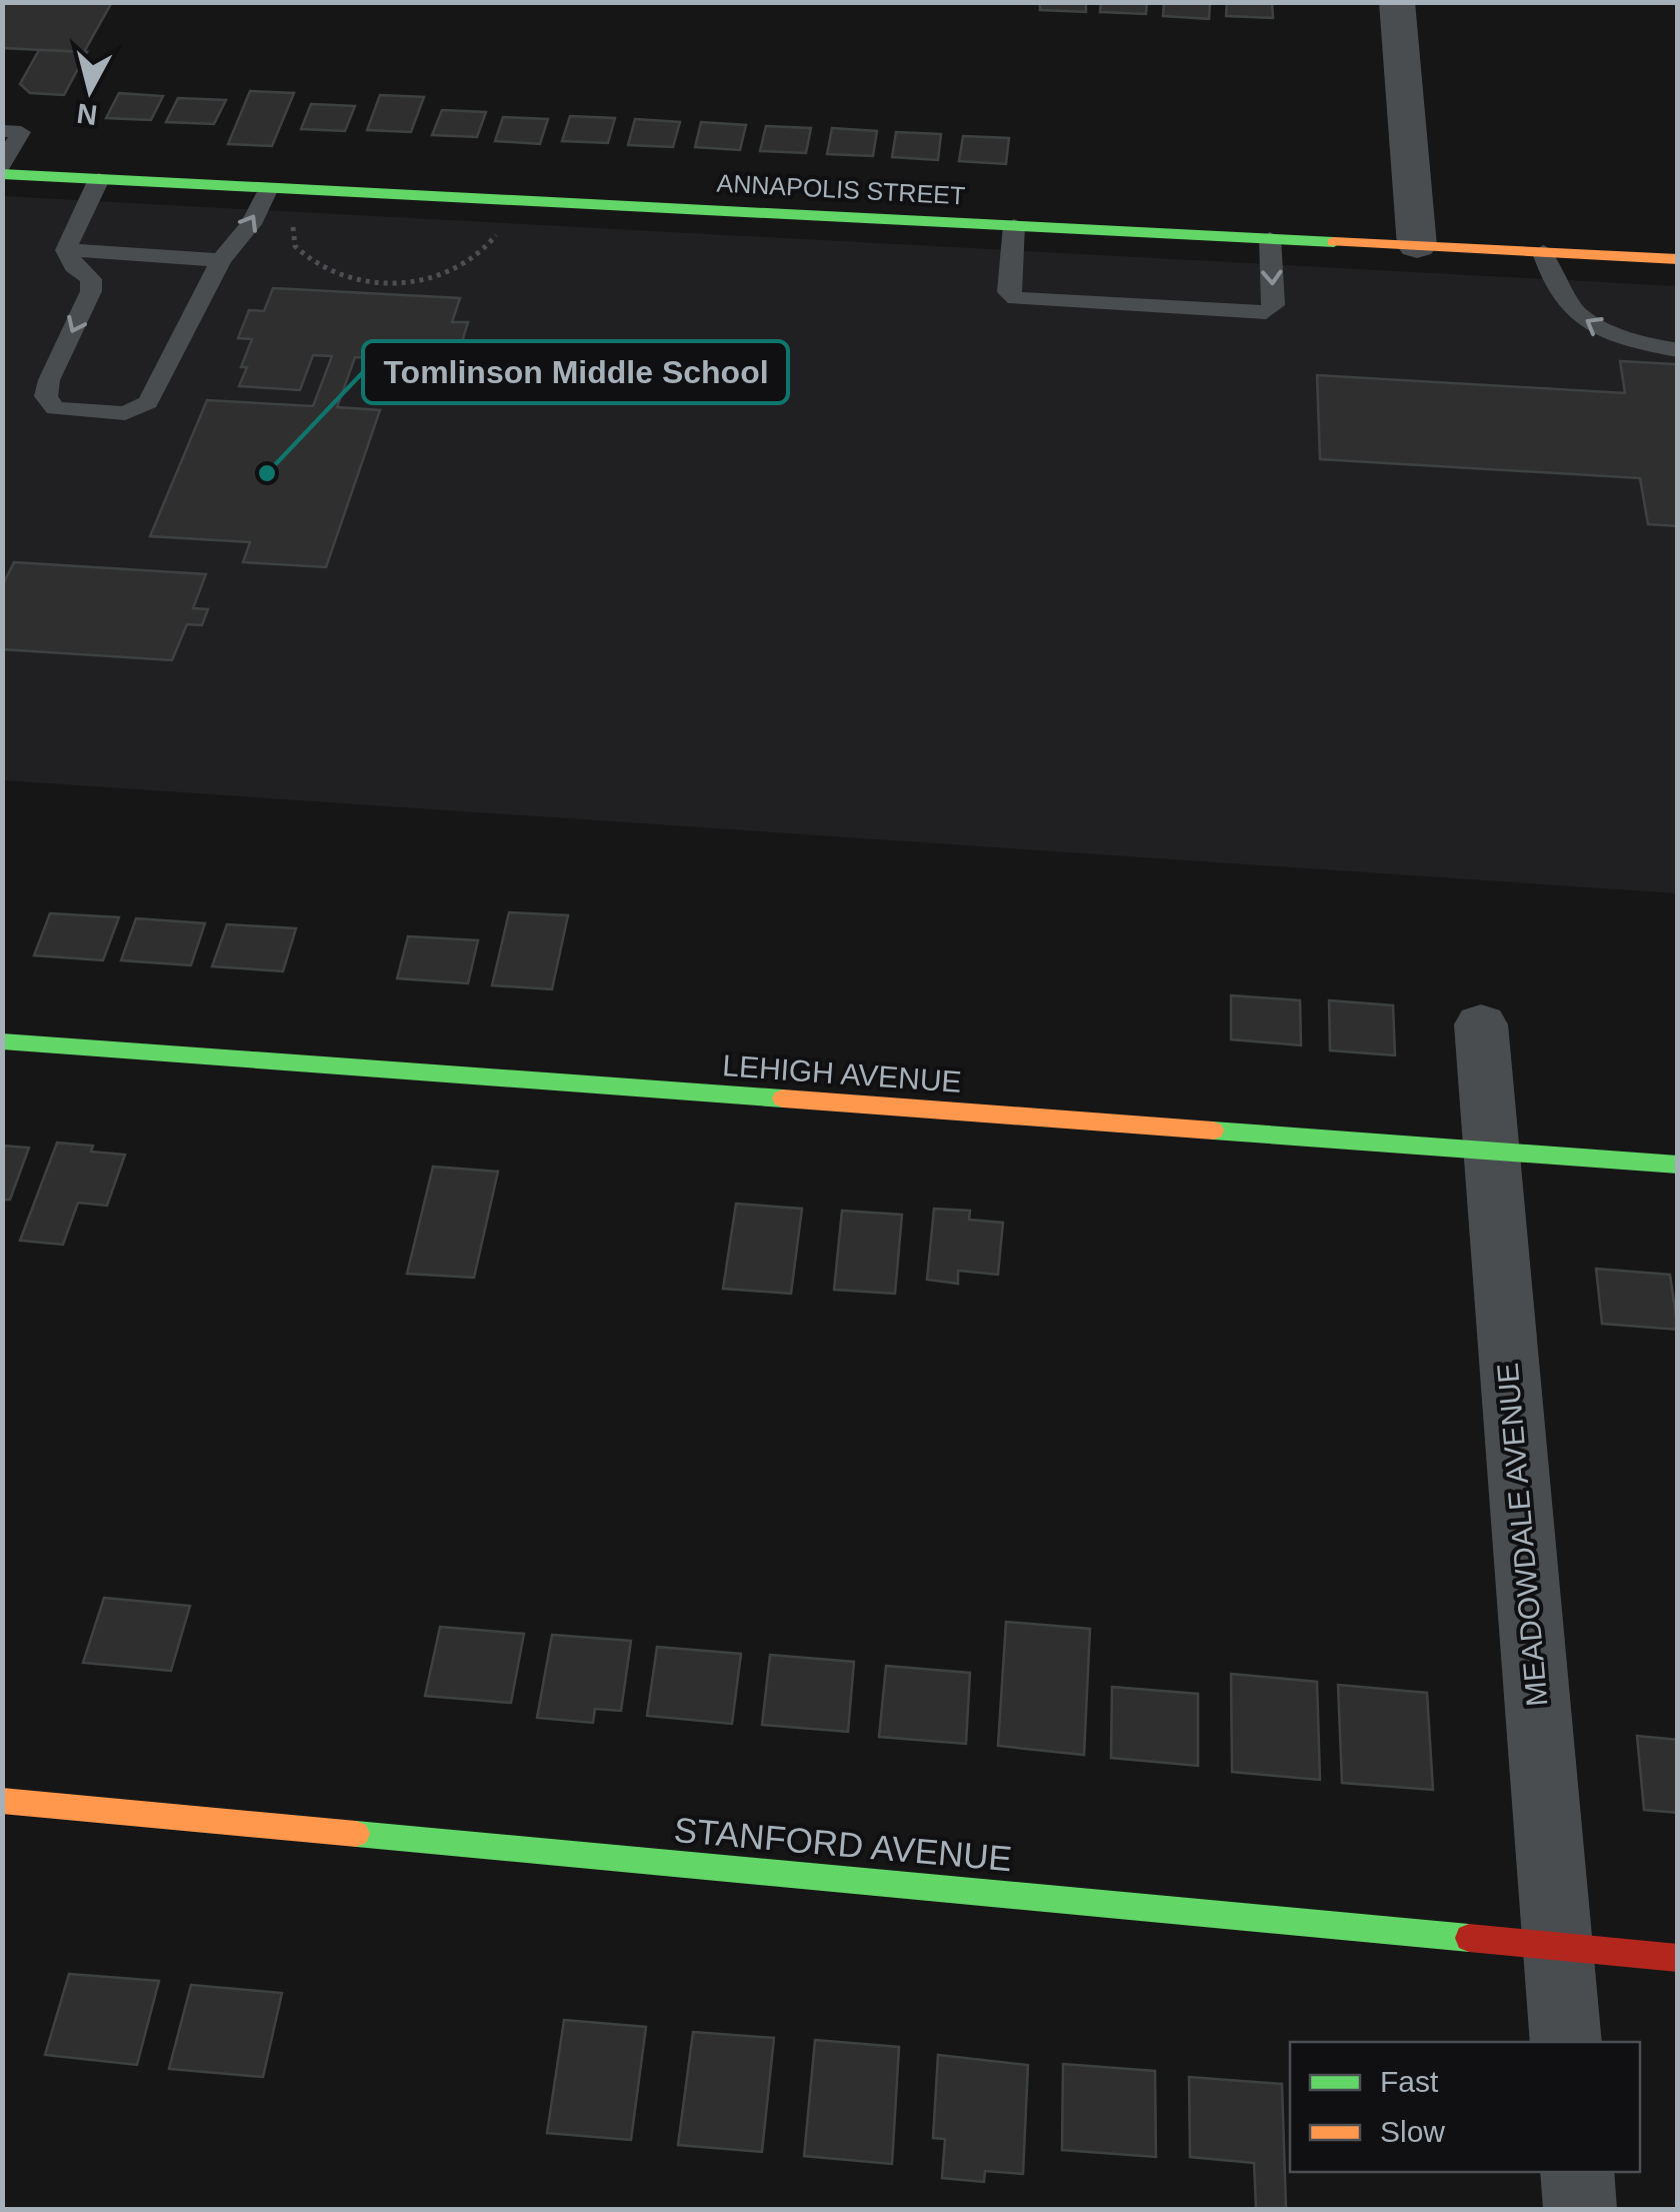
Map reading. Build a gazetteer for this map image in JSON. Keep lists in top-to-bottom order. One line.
{"streets":{"street":["ANNAPOLIS STREET","LEHIGH AVENUE","MEADOWDALE AVENUE","STANFORD AVENUE"]},"crossings":[["LEHIGH AVENUE","MEADOWDALE AVENUE"],["MEADOWDALE AVENUE","STANFORD AVENUE"]],"places":["Tomlinson Middle School"],"legend":["Fast","Slow"],"north":"bottom"}
